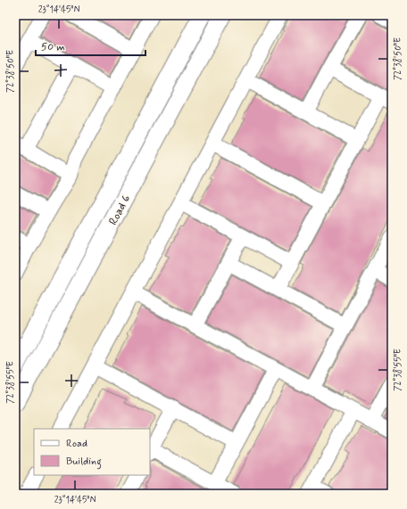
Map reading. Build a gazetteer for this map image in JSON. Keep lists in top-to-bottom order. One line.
{"streets":{"street":["Road 6"]},"legend":["Road","Building"],"scale_bar":"50 m","coordinates":["23°14'45\"N","72°38'50\"E","72°38'55\"E"]}
